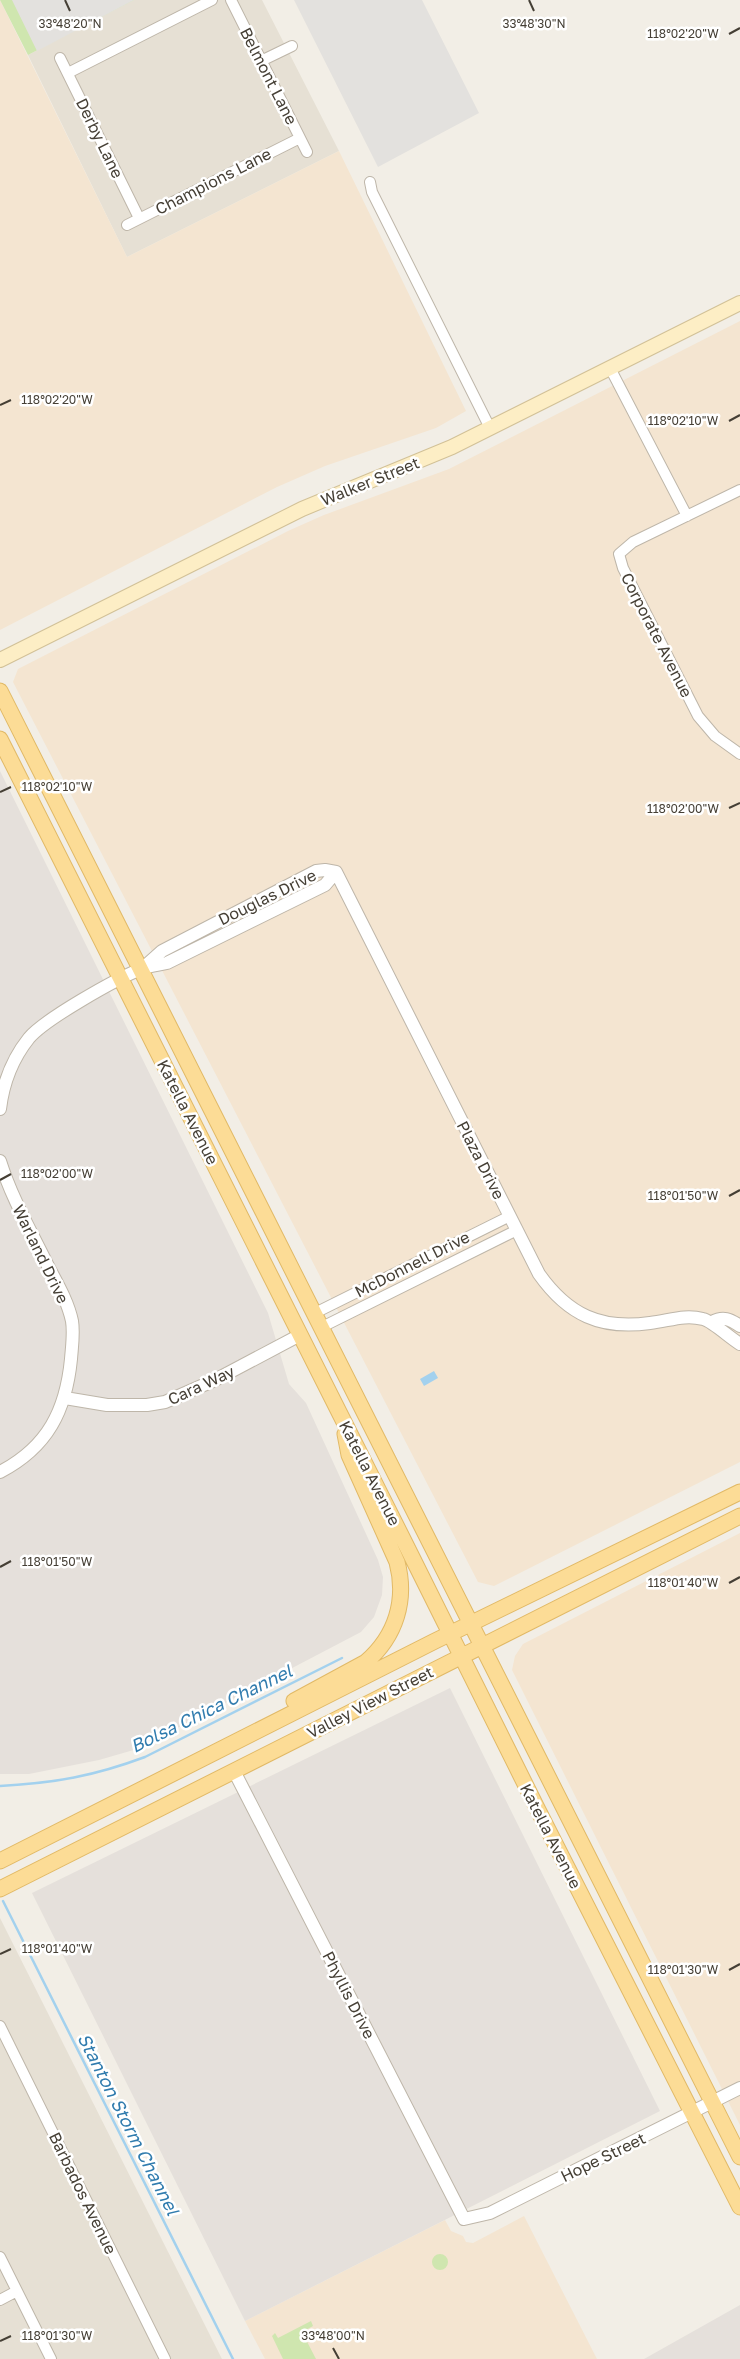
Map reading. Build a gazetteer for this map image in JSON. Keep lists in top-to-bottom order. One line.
{"streets":{"main road":["Walker Street","Katella Avenue","Valley View Street"],"street":["Belmont Lane","Derby Lane","Champions Lane","Corporate Avenue","Douglas Drive","Plaza Drive","Warland Drive","McDonnell Drive","Cara Way","Phyllis Drive","Hope Street","Barbados Avenue"]},"crossings":[["Belmont Lane","Champions Lane"],["Derby Lane","Champions Lane"],["Douglas Drive","Katella Avenue"],["Douglas Drive","Plaza Drive"],["Katella Avenue","McDonnell Drive"],["Katella Avenue","Cara Way"],["Katella Avenue","Valley View Street"],["Katella Avenue","Hope Street"],["Plaza Drive","McDonnell Drive"],["Warland Drive","Cara Way"],["Valley View Street","Phyllis Drive"],["Phyllis Drive","Hope Street"]],"water":["Bolsa Chica Channel","Stanton Storm Channel"],"coordinates":["33°48'20\"N","33°48'30\"N","118°02'20\"W","118°02'10\"W","118°02'00\"W","118°01'50\"W","118°01'40\"W","118°01'30\"W","33°48'00\"N"]}
